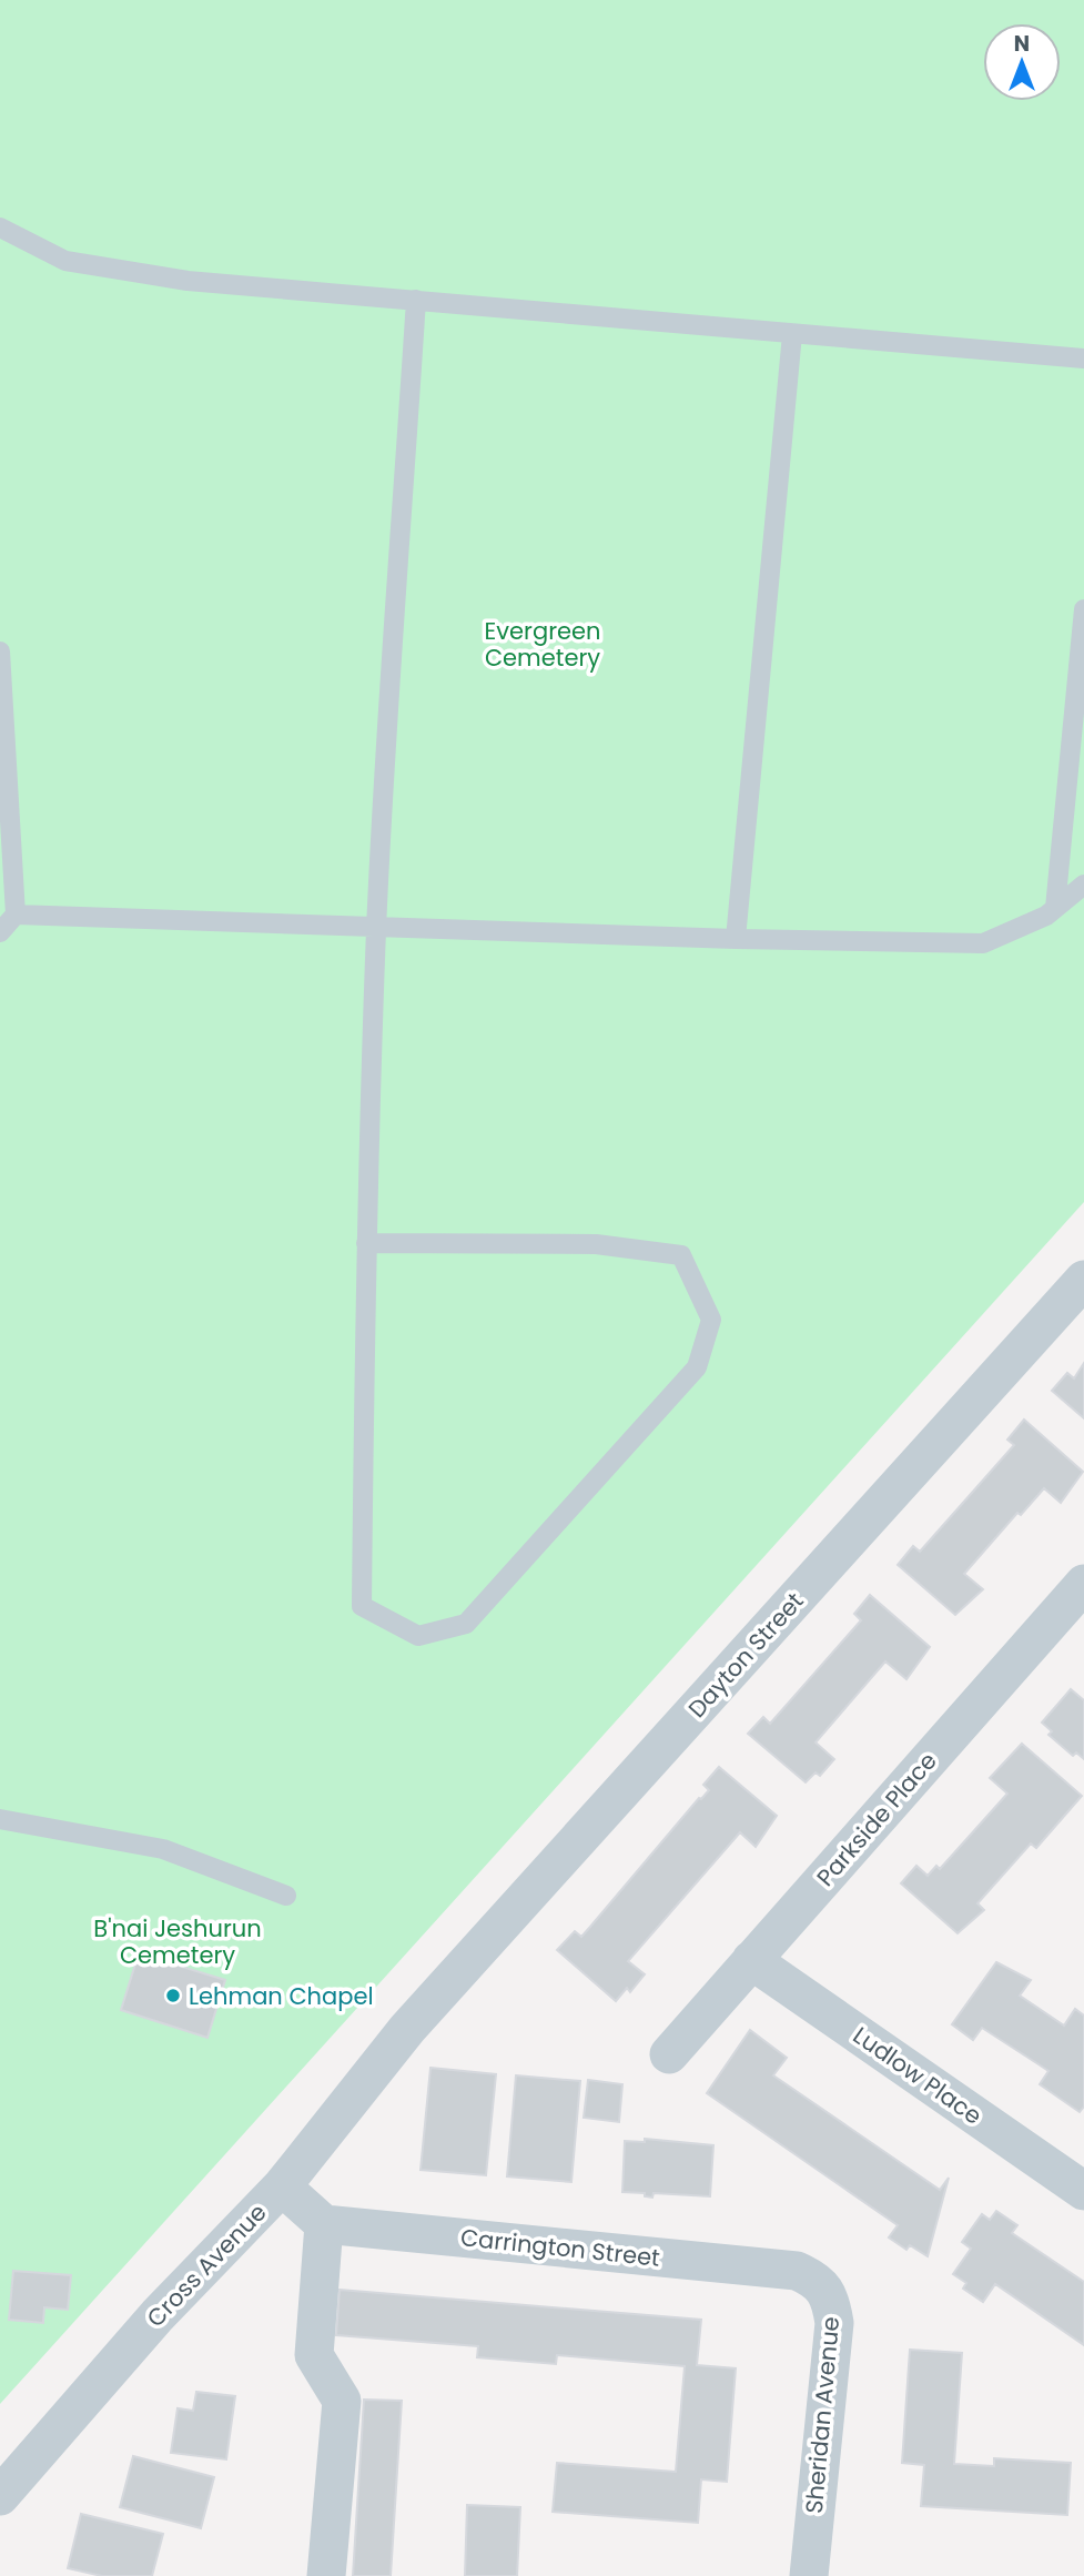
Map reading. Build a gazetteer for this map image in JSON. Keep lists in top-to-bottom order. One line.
{"streets":{"street":["Dayton Street","Parkside Place","Ludlow Place","Carrington Street","Cross Avenue","Sheridan Avenue"]},"crossings":[["Dayton Street","Cross Avenue"],["Parkside Place","Ludlow Place"],["Carrington Street","Sheridan Avenue"]],"parks":["Evergreen Cemetery","B'nai Jeshurun Cemetery"],"places":["Lehman Chapel"],"north":"top"}
